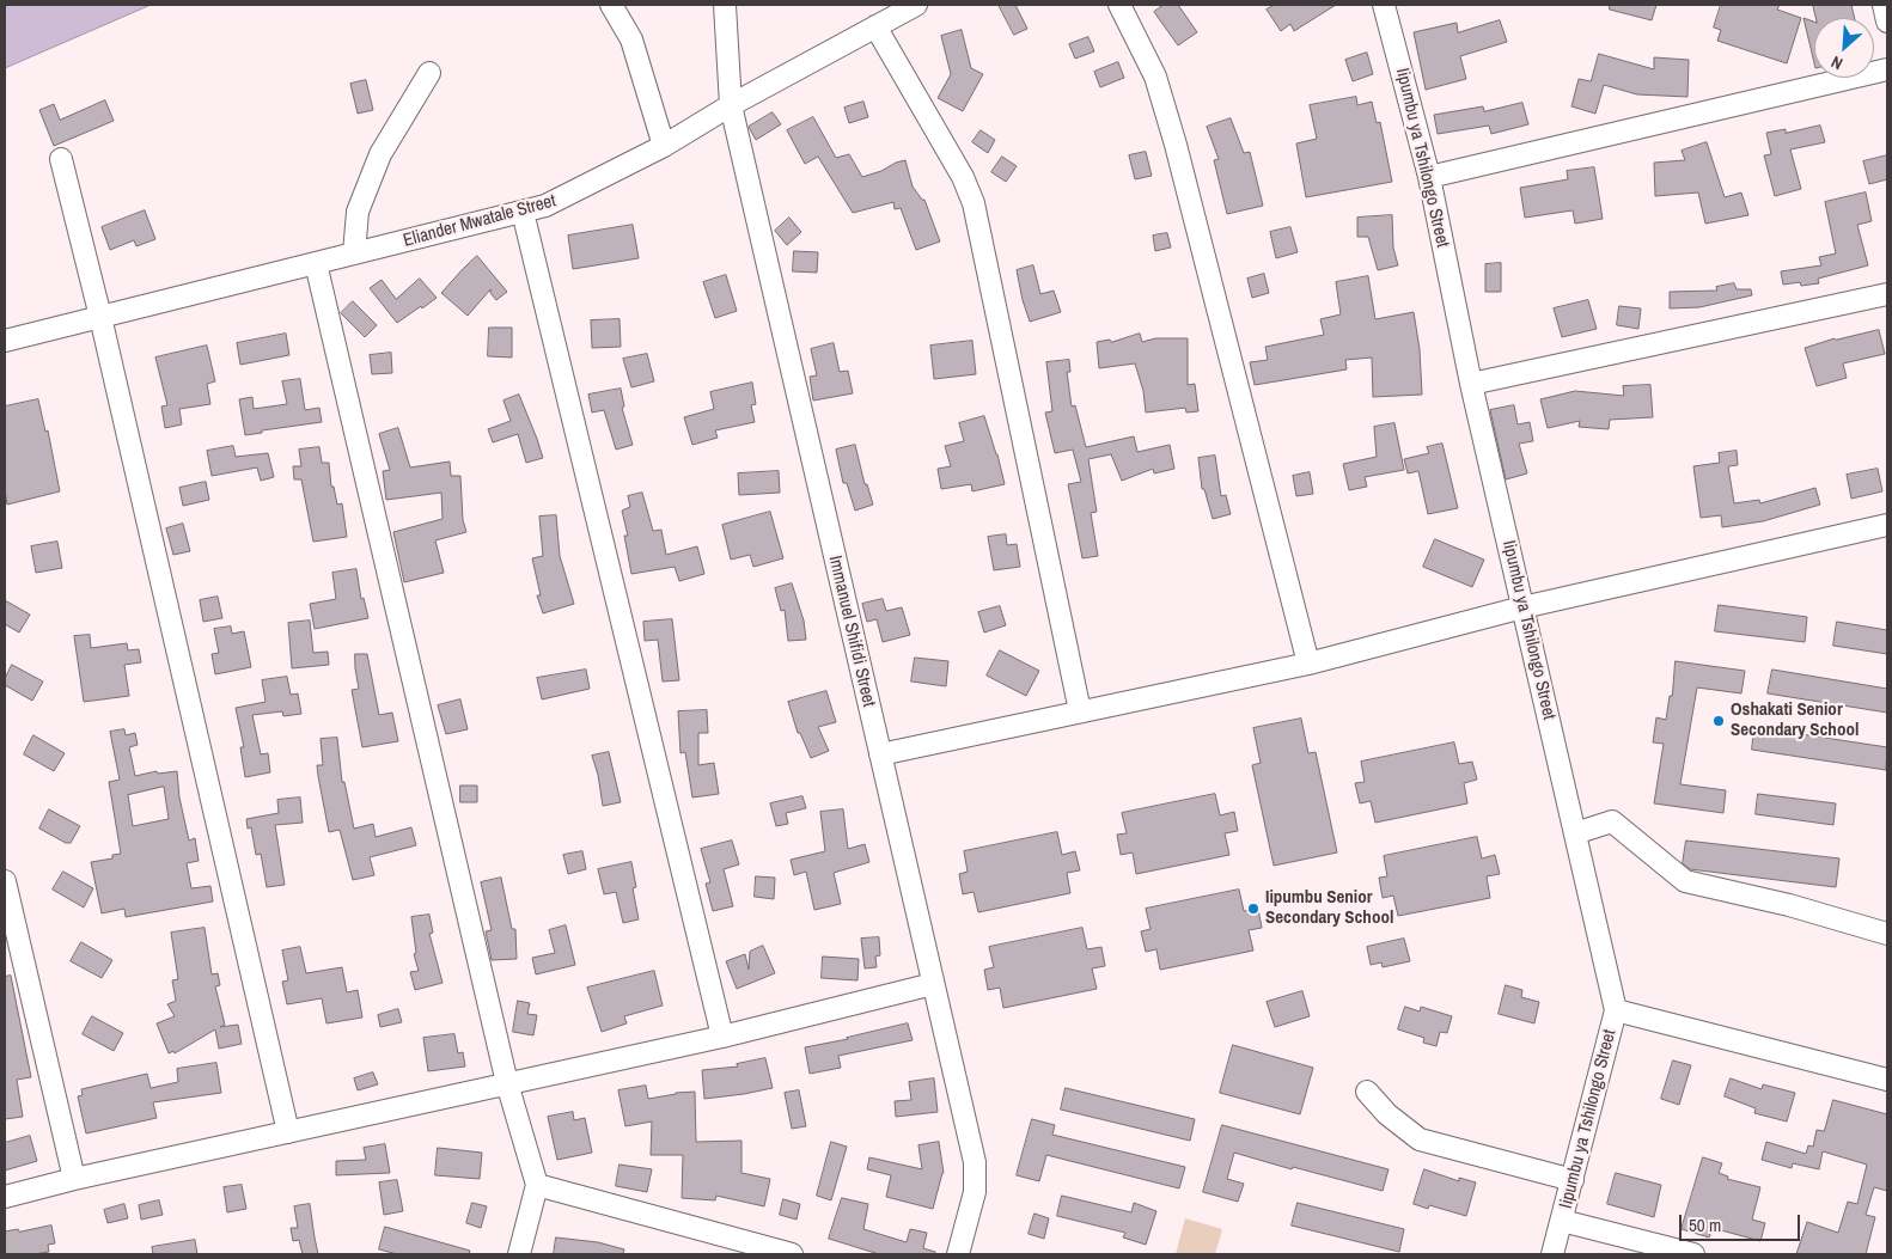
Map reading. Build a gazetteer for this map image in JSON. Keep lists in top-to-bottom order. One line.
{"streets":{"street":["Iipumbu ya Tshilongo Street","Eliander Mwatale Street","Immanuel Shifidi Street"]},"crossings":[["Eliander Mwatale Street","Immanuel Shifidi Street"]],"places":["Oshakati Senior Secondary School","Iipumbu Senior Secondary School"],"scale_bar":"50 m","north":"bottom left"}
